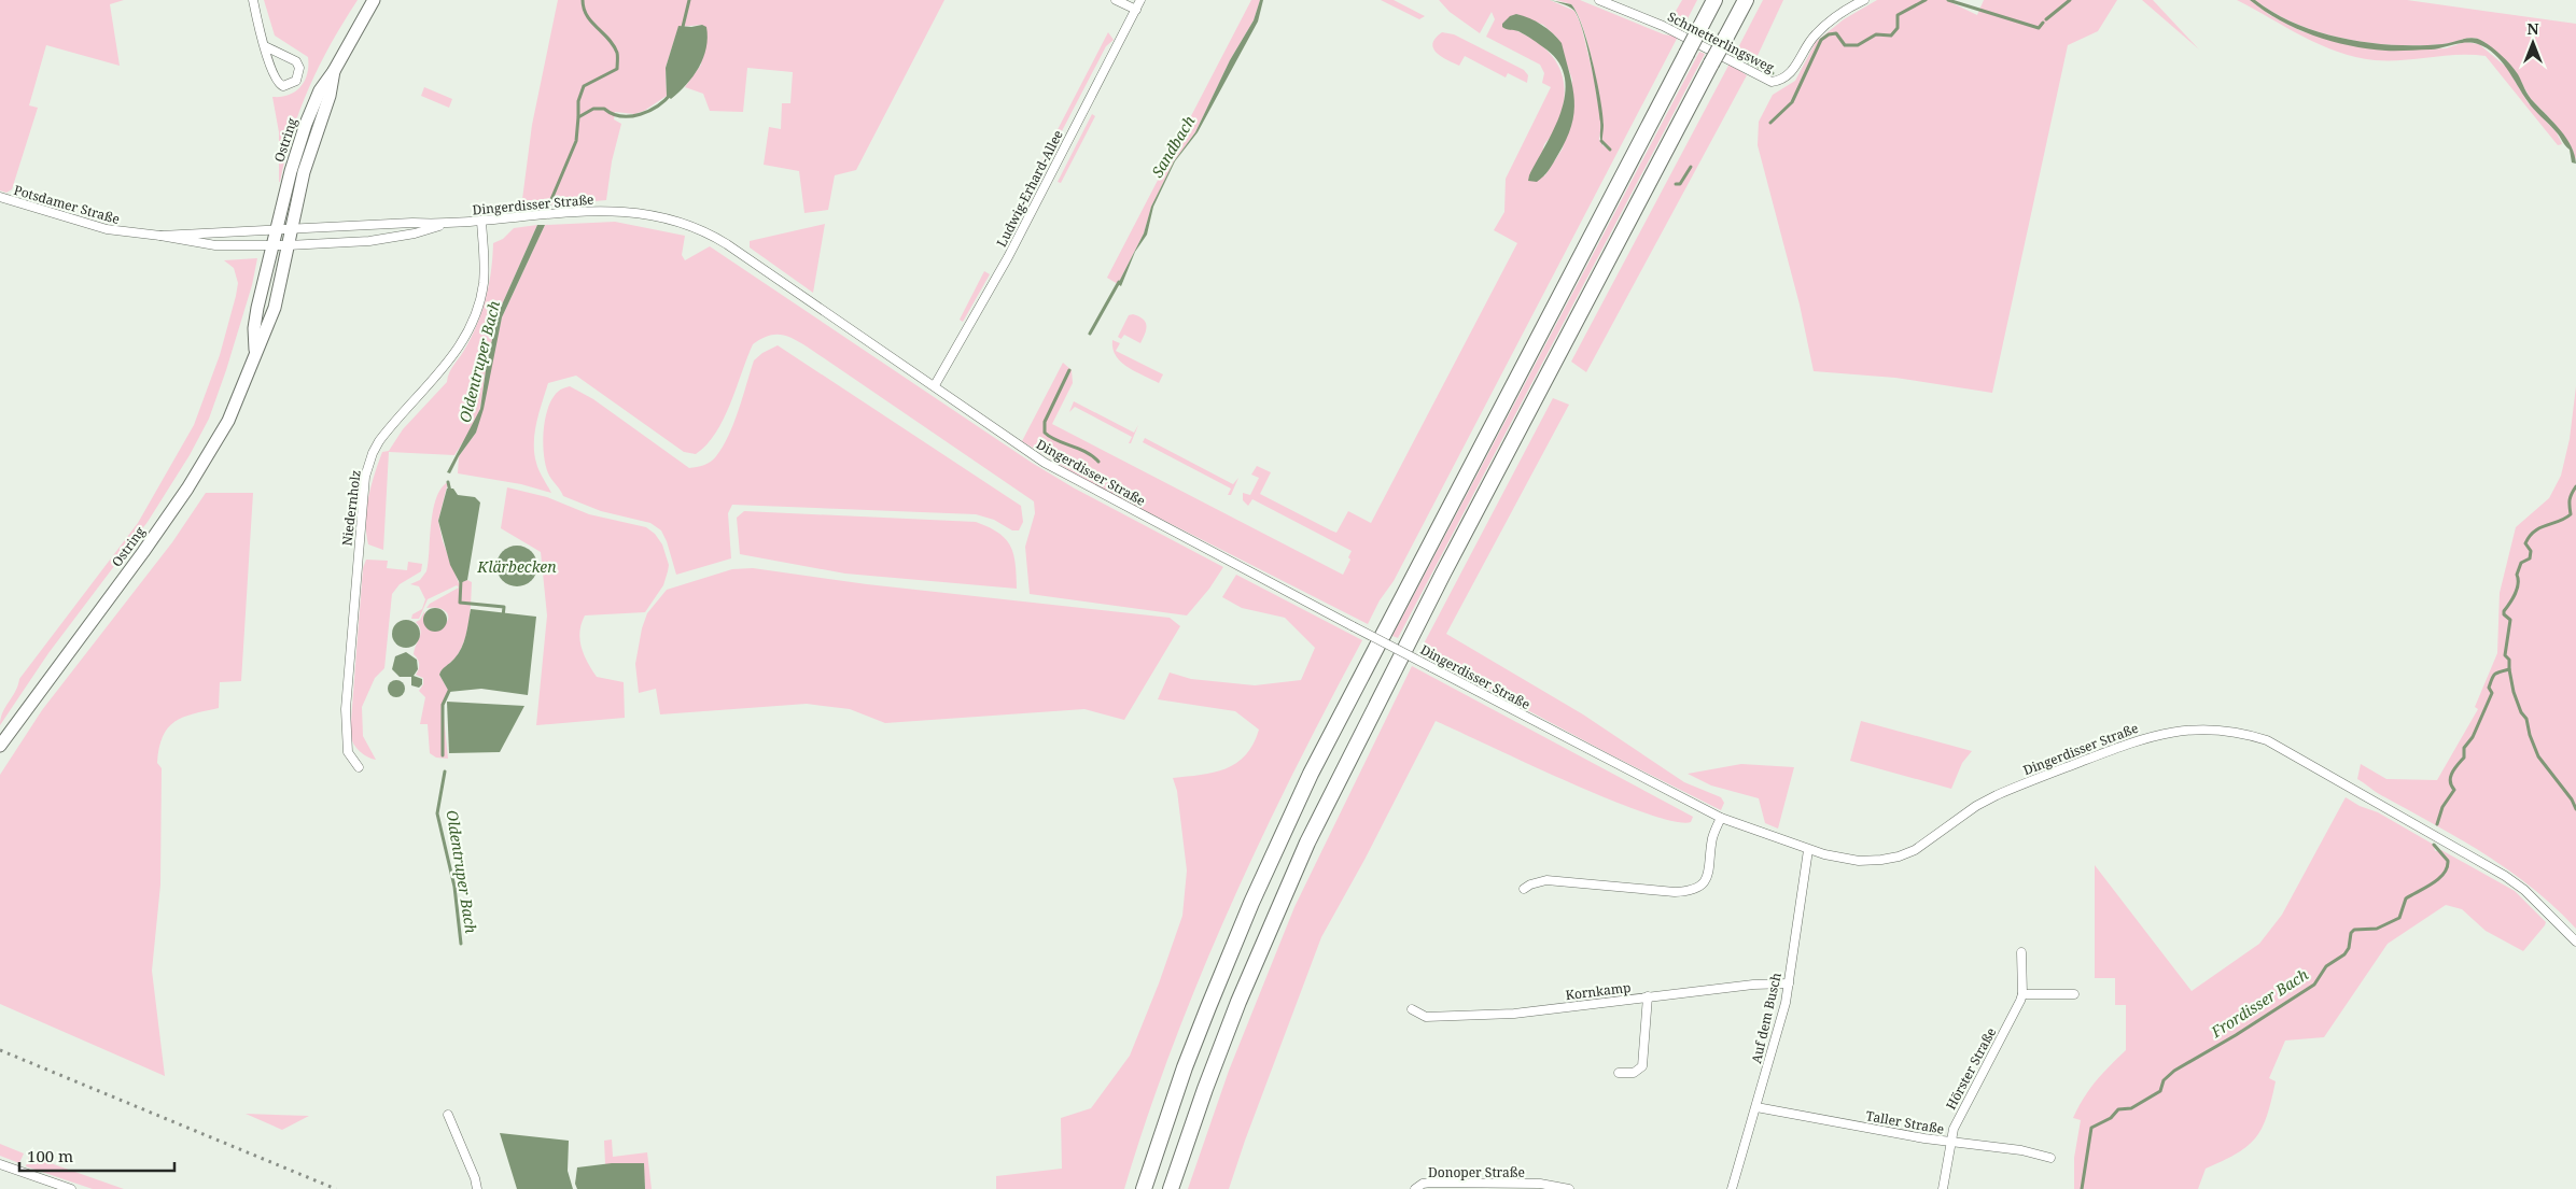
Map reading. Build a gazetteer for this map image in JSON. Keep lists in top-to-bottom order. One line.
{"streets":{"main road":["Ostring"],"street":["Schmetterlingsweg","Ludwig-Erhard-Allee","Potsdamer Straße","Dingerdisser Straße","Niedernholz","Kornkamp","Auf dem Busch","Hörster Straße","Taller Straße","Donoper Straße"]},"crossings":[["Ostring","Potsdamer Straße"],["Ostring","Dingerdisser Straße"],["Ludwig-Erhard-Allee","Dingerdisser Straße"],["Potsdamer Straße","Dingerdisser Straße"],["Dingerdisser Straße","Niedernholz"],["Dingerdisser Straße","Auf dem Busch"],["Kornkamp","Auf dem Busch"],["Auf dem Busch","Taller Straße"],["Hörster Straße","Taller Straße"]],"water":["Sandbach","Oldentruper Bach","Klärbecken","Frordisser Bach"],"scale_bar":"100 m","north":"top"}
